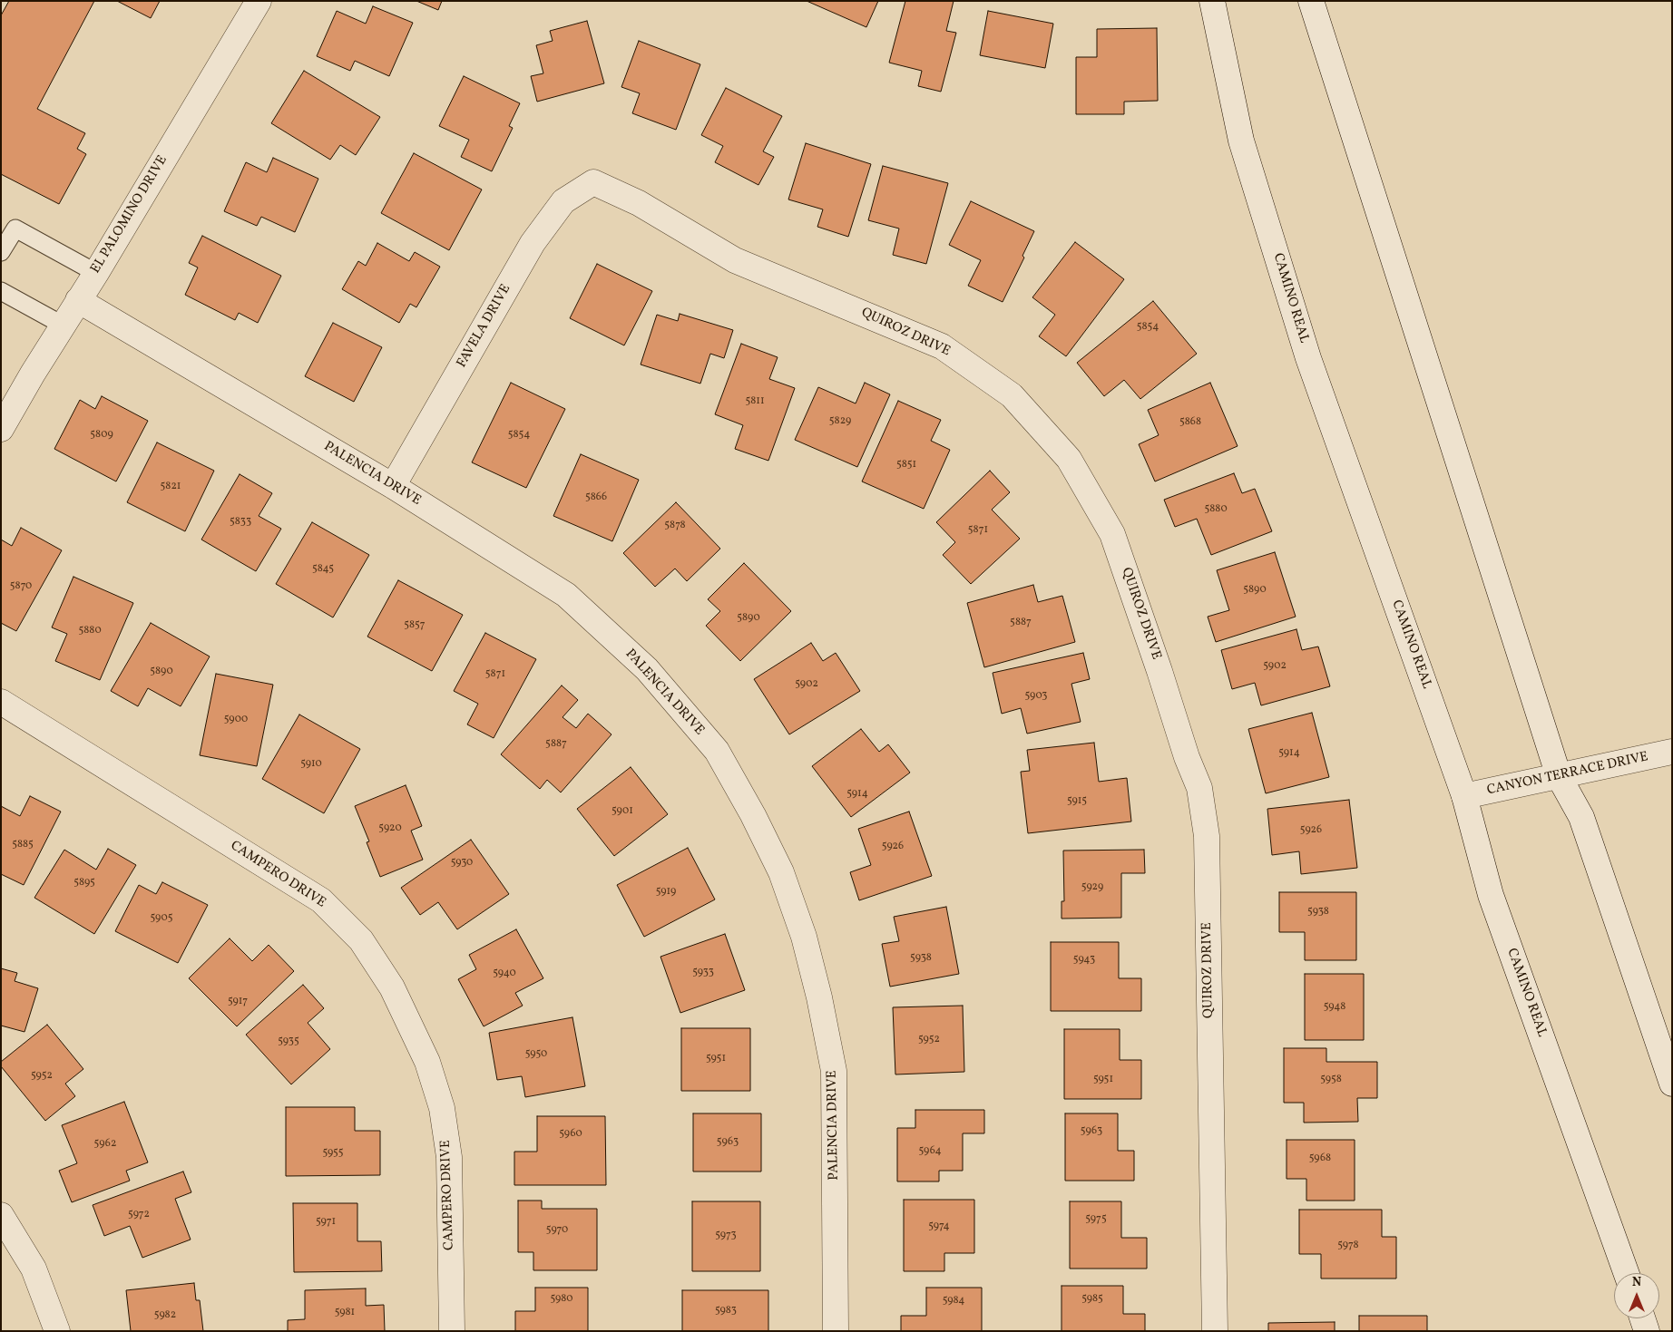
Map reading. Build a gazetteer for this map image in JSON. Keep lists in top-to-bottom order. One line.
{"streets":{"street":["EL PALOMINO DRIVE","CAMINO REAL","FAVELA DRIVE","QUIROZ DRIVE","PALENCIA DRIVE","CANYON TERRACE DRIVE","CAMPERO DRIVE"]},"crossings":[["EL PALOMINO DRIVE","PALENCIA DRIVE"],["CAMINO REAL","CANYON TERRACE DRIVE"],["FAVELA DRIVE","QUIROZ DRIVE"],["FAVELA DRIVE","PALENCIA DRIVE"]],"house_numbers":["5854","5811","5829","5868","5809","5854","5851","5821","5866","5880","5833","5878","5871","5845","5870","5890","5890","5887","5857","5880","5902","5890","5871","5902","5903","5900","5887","5914","5910","5914","5915","5901","5920","5926","5885","5926","5930","5895","5929","5919","5938","5905","5938","5943","5933","5940","5917","5948","5952","5935","5950","5951","5952","5951","5958","5963","5960","5963","5962","5964","5955","5968","5972","5975","5971","5974","5970","5973","5978","5980","5985","5984","5983","5981","5982"],"north":"top"}
